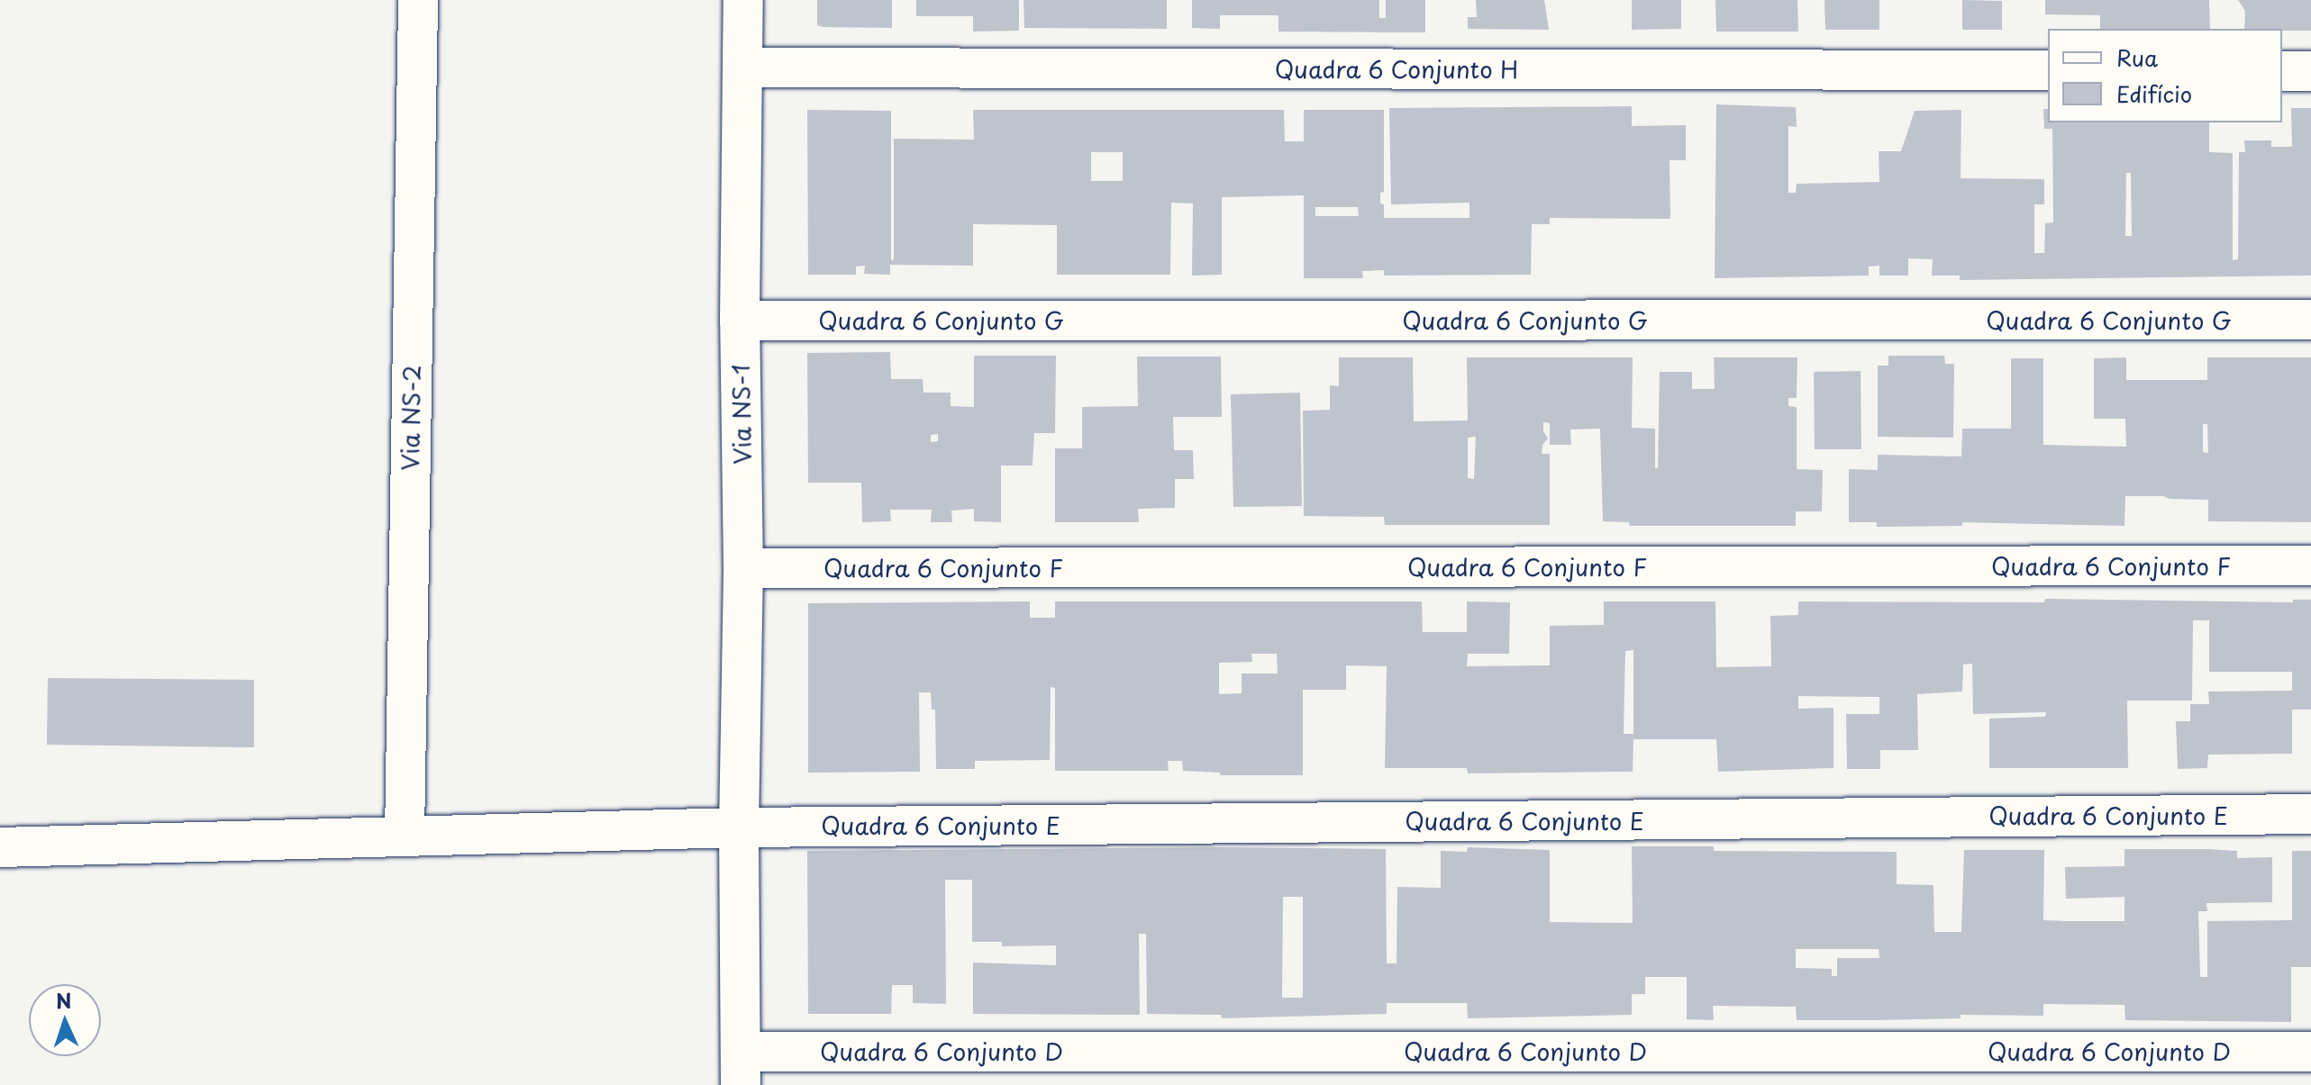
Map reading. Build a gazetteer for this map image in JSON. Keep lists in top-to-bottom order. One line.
{"streets":{"street":["Quadra 6 Conjunto H","Quadra 6 Conjunto G","Via NS-1","Via NS-2","Quadra 6 Conjunto F","Quadra 6 Conjunto E","Quadra 6 Conjunto D"]},"crossings":[["Quadra 6 Conjunto H","Via NS-1"],["Quadra 6 Conjunto G","Via NS-1"],["Via NS-1","Quadra 6 Conjunto F"],["Via NS-1","Quadra 6 Conjunto E"],["Via NS-1","Quadra 6 Conjunto D"],["Via NS-2","Quadra 6 Conjunto E"]],"legend":["Rua","Edifício"],"north":"top"}
